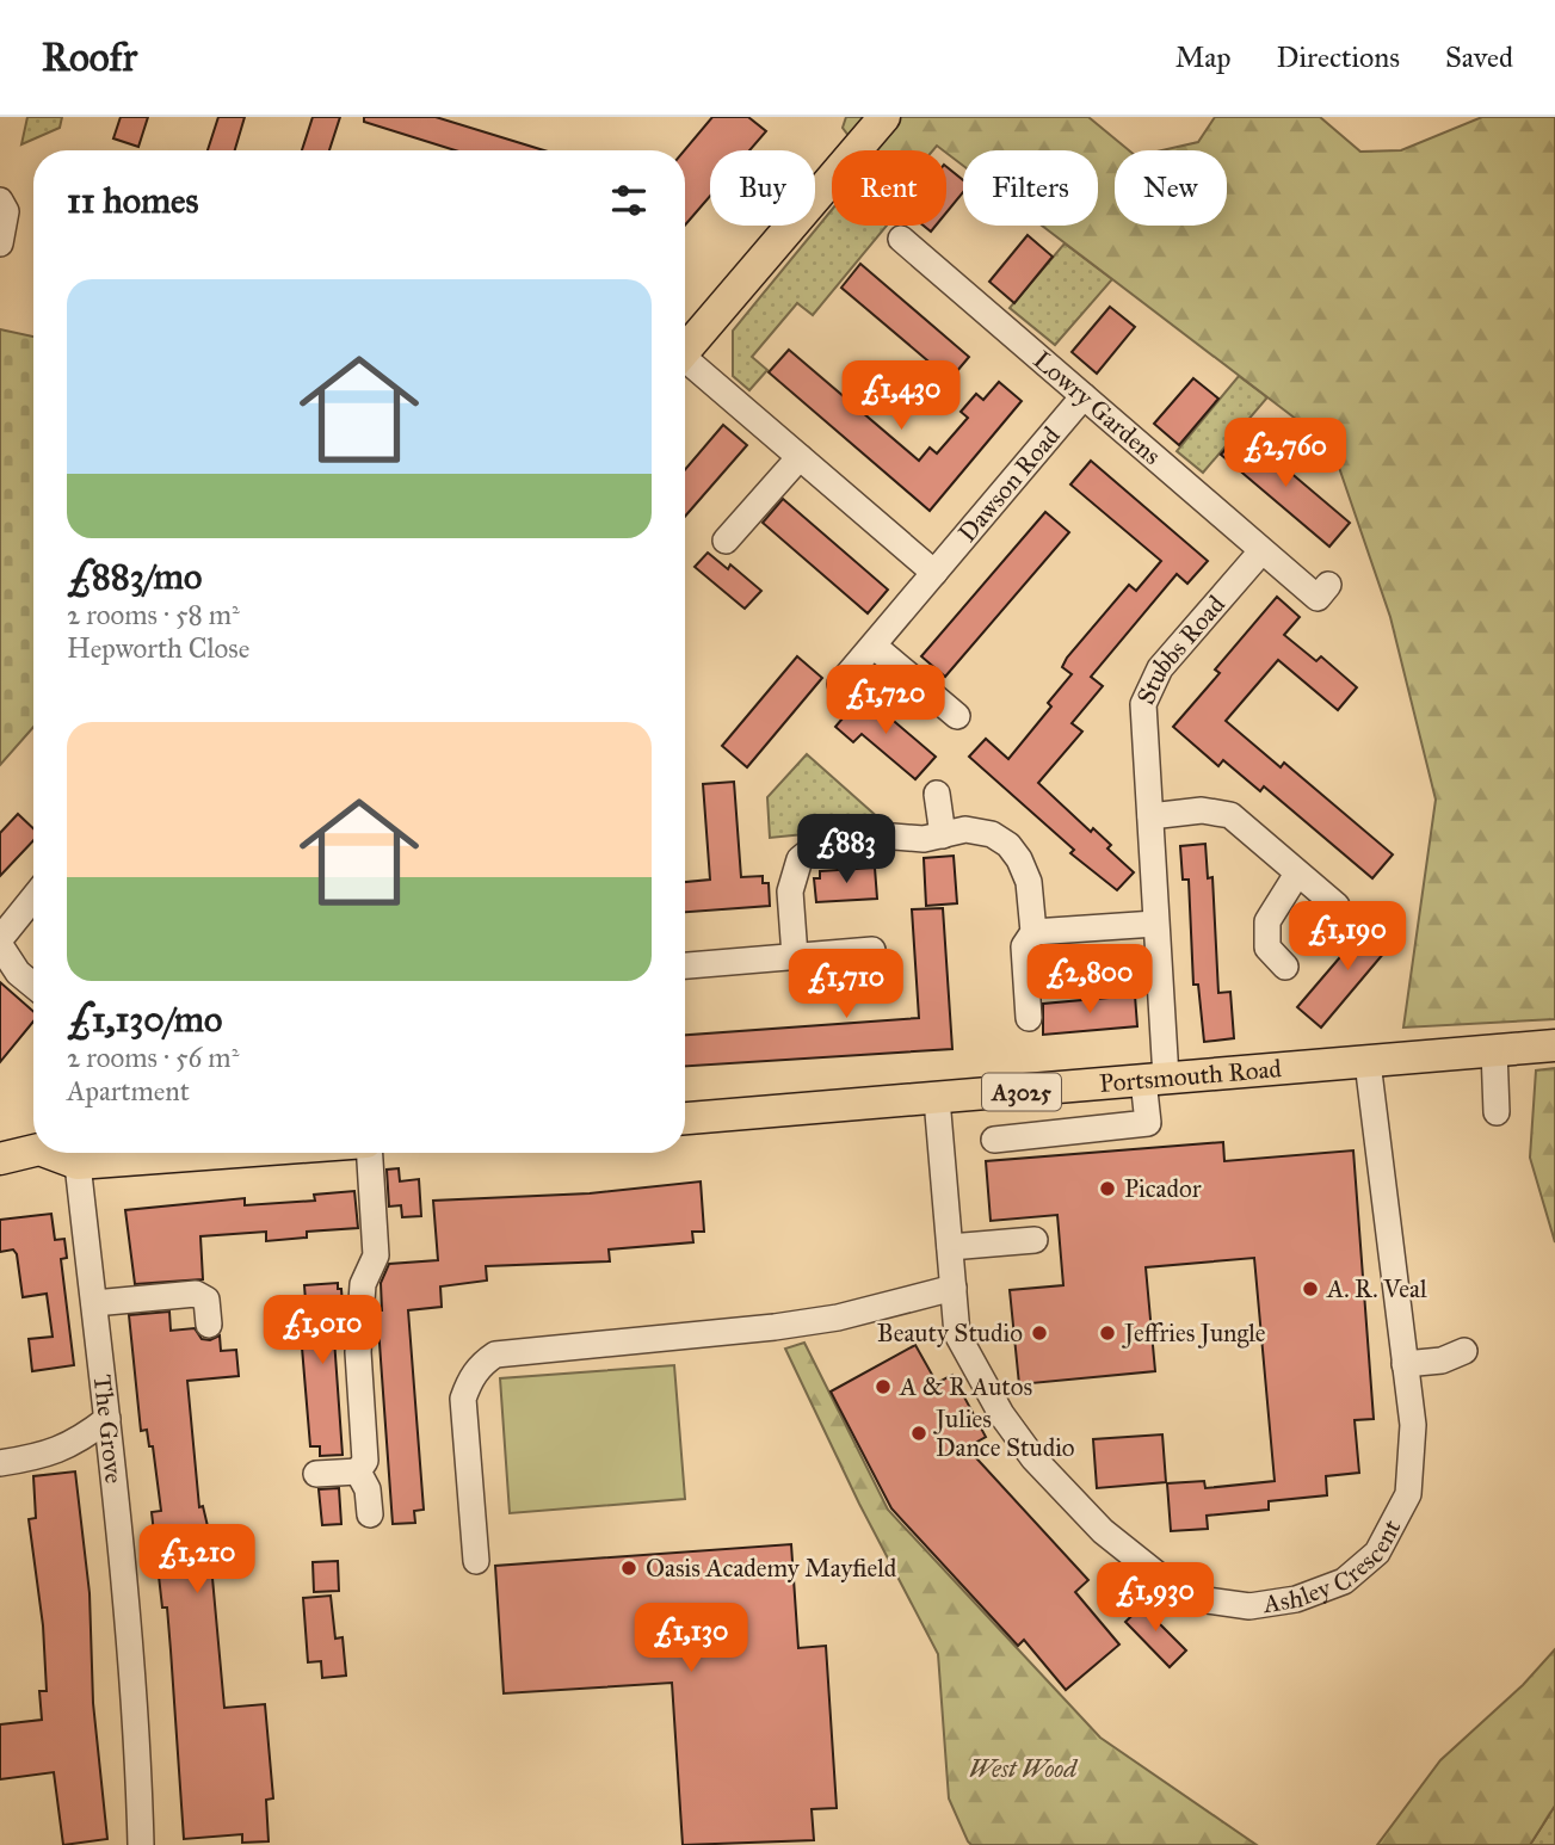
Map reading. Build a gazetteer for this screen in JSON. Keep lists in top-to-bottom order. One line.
{"streets":{"main road":["Portsmouth Road","A3025"],"street":["Lowry Gardens","Dawson Road","Stubbs Road","The Grove","Ashley Crescent"]},"crossings":[["Lowry Gardens","Dawson Road"],["Lowry Gardens","Stubbs Road"],["Stubbs Road","Portsmouth Road"],["Portsmouth Road","Ashley Crescent"]],"parks":["West Wood"],"places":["Picador","A. R. Veal","Beauty Studio","Jeffries Jungle","A & R Autos","Julies Dance Studio","Oasis Academy Mayfield"],"page":{"header":"Roofr","nav":["Map","Directions","Saved"],"chip":["Buy","Rent","Filters","New"],"heading":"11 homes","list":[{"name":"£883/mo","note":"2 rooms · 58 m² · Hepworth Close"},{"name":"£1,130/mo","note":"2 rooms · 56 m² · Apartment"}],"price":["£1,430","£2,760","£1,720","£883","£1,190","£2,800","£1,710","£1,010","£1,210","£1,930","£1,130"]}}
